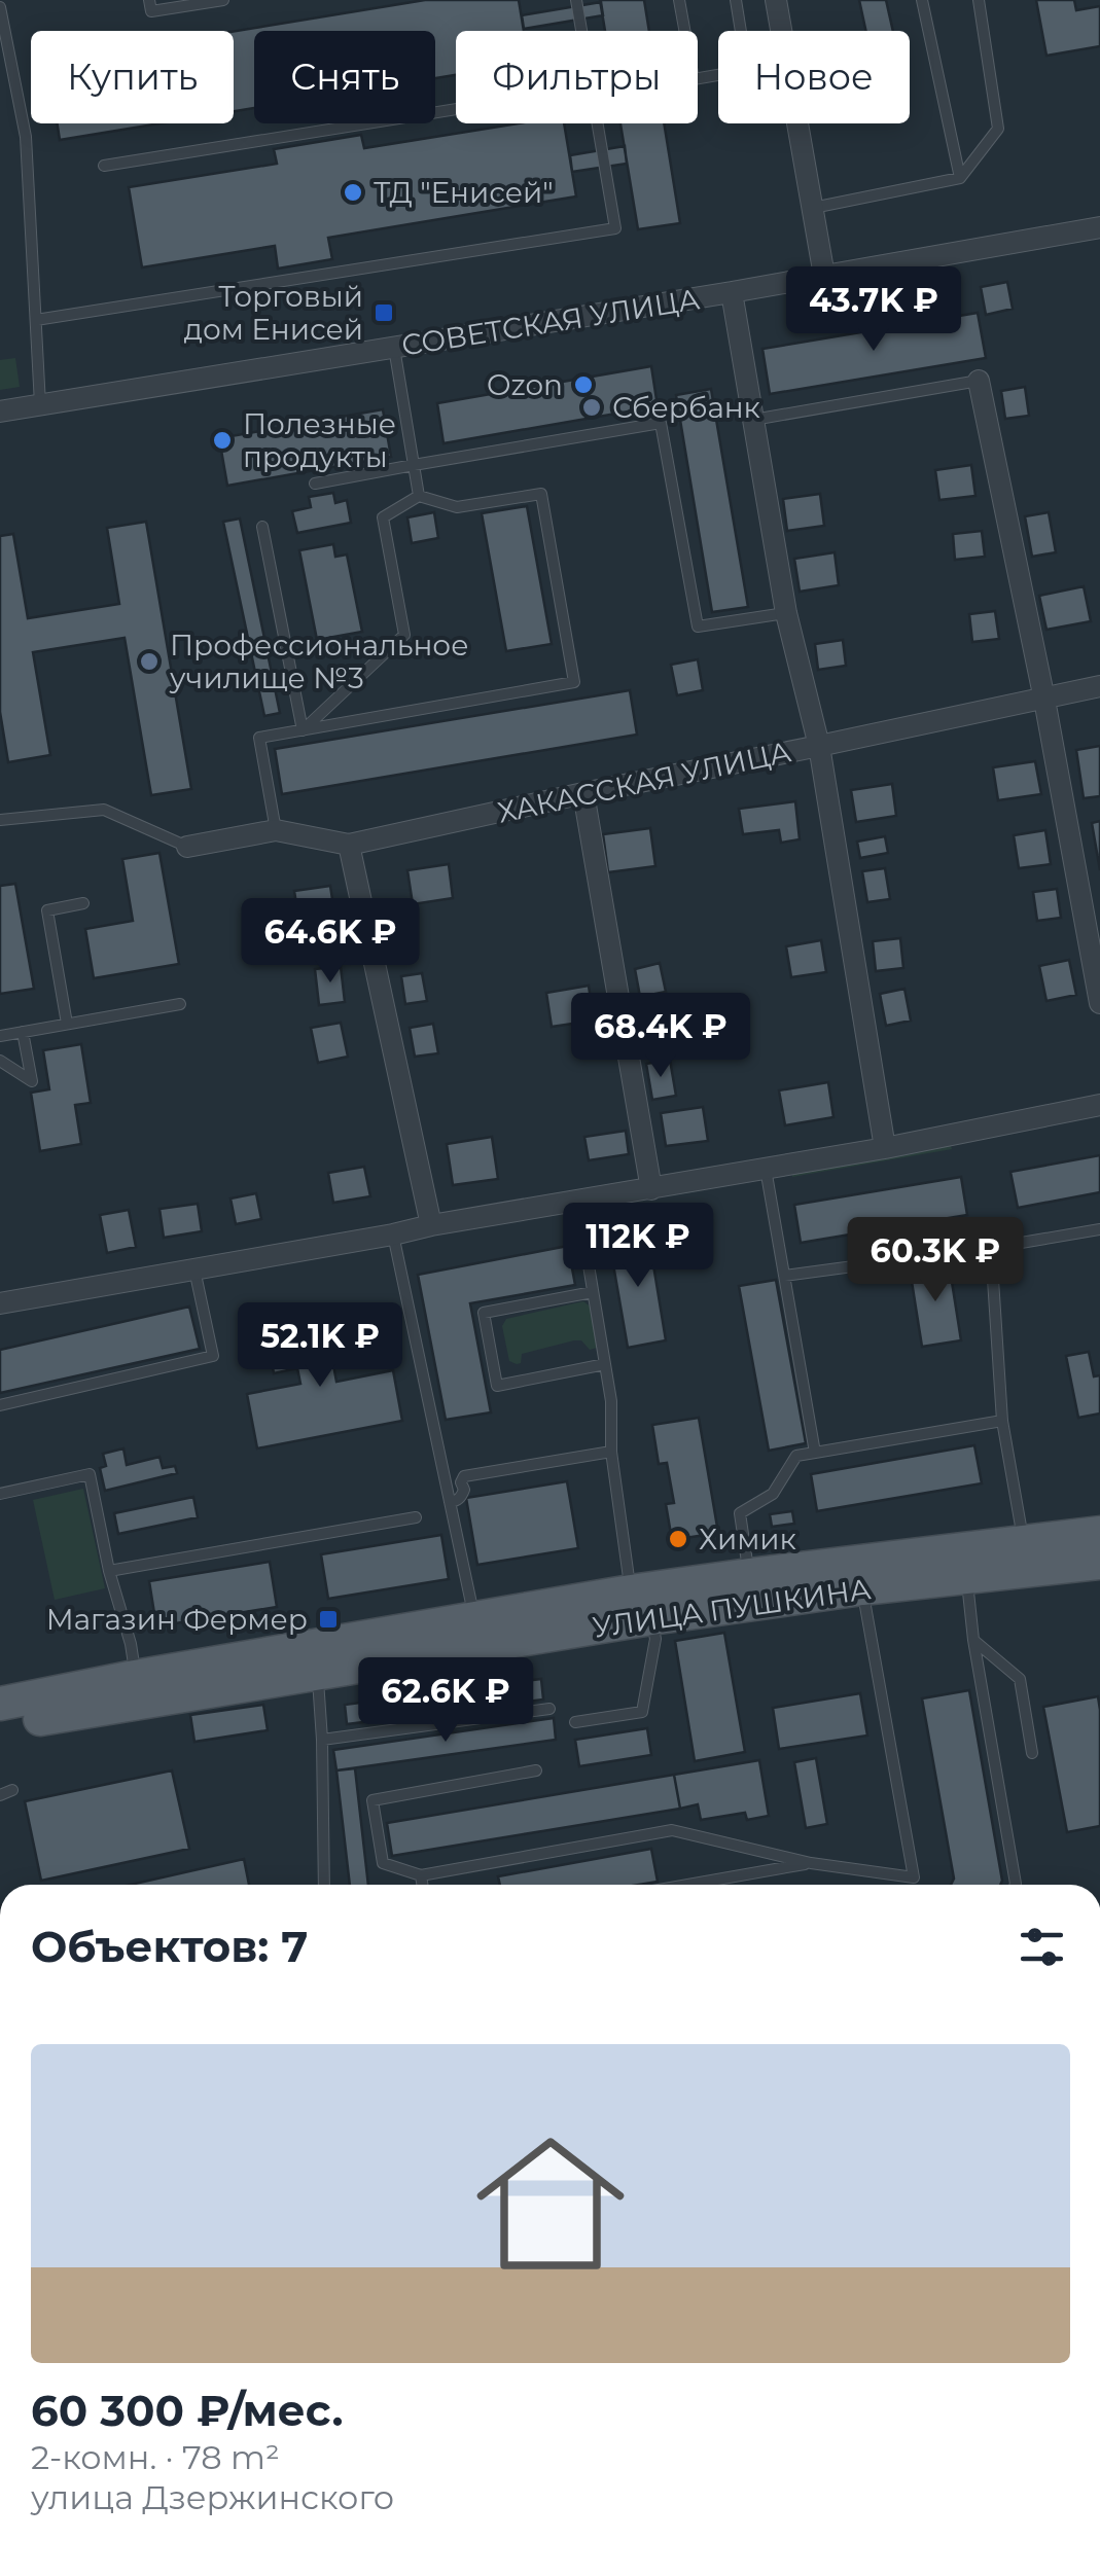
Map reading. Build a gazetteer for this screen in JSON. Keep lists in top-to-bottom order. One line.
{"streets":{"main road":["УЛИЦА ПУШКИНА"],"street":["СОВЕТСКАЯ УЛИЦА","ХАКАССКАЯ УЛИЦА"]},"places":{"other":["ТД \"Енисей\"","Ozon","Сбербанк","Полезные продукты","Профессиональное училище №3","Химик"],"transit":["Торговый дом Енисей","Магазин Фермер"]},"page":{"chip":["Купить","Снять","Фильтры","Новое"],"price":["43.7K ₽","64.6K ₽","68.4K ₽","112K ₽","60.3K ₽","52.1K ₽","62.6K ₽"],"heading":"Объектов: 7","list":[{"name":"60 300 ₽/мес.","note":"2-комн. · 78 m² · улица Дзержинского"}]}}
